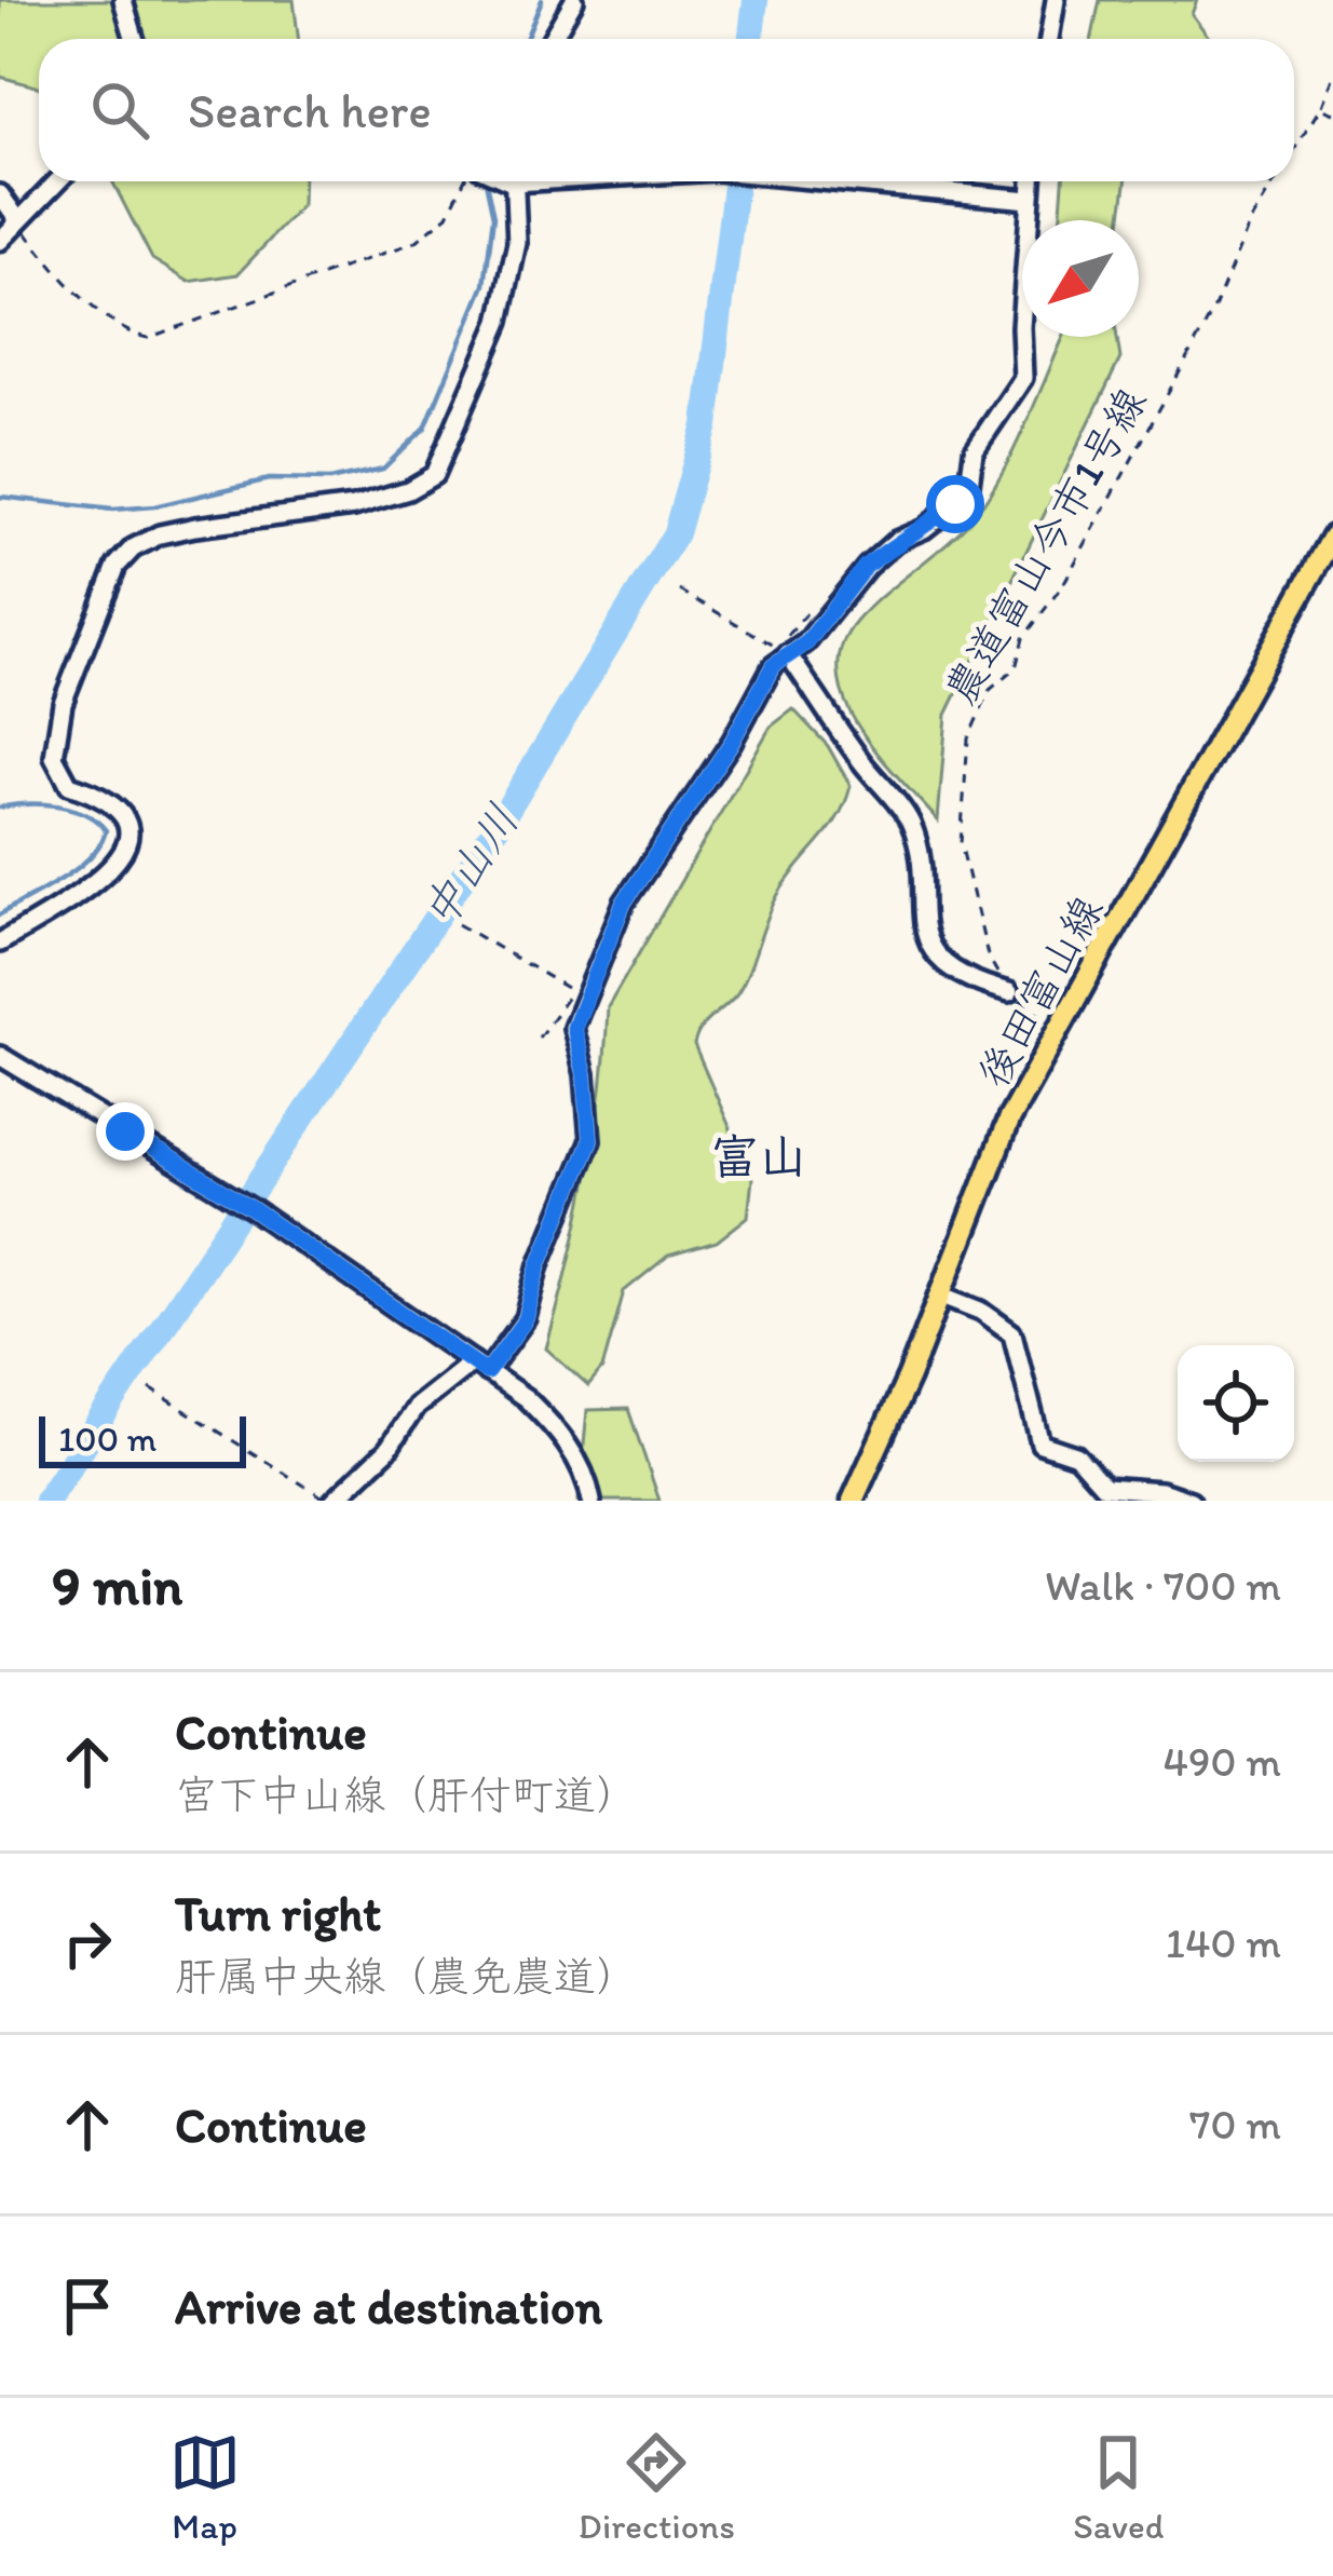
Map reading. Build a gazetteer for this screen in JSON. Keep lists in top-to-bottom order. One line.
{"streets":{"main road":["後田富山線"],"path":["農道富山今市1号線"]},"crossings":[["農道富山今市1号線","後田富山線"]],"districts":["富山"],"water":["中山川"],"scale_bar":"100 m","north":"bottom left","page":{"search":"Search here","scale":"100 m","heading":["9 min","Walk · 700 m"],"list":[["Continue","宮下中山線（肝付町道）","490 m"],["Turn right","肝属中央線（農免農道）","140 m"],["Continue","70 m"],"Arrive at destination"],"nav":["Map","Directions","Saved"]}}
